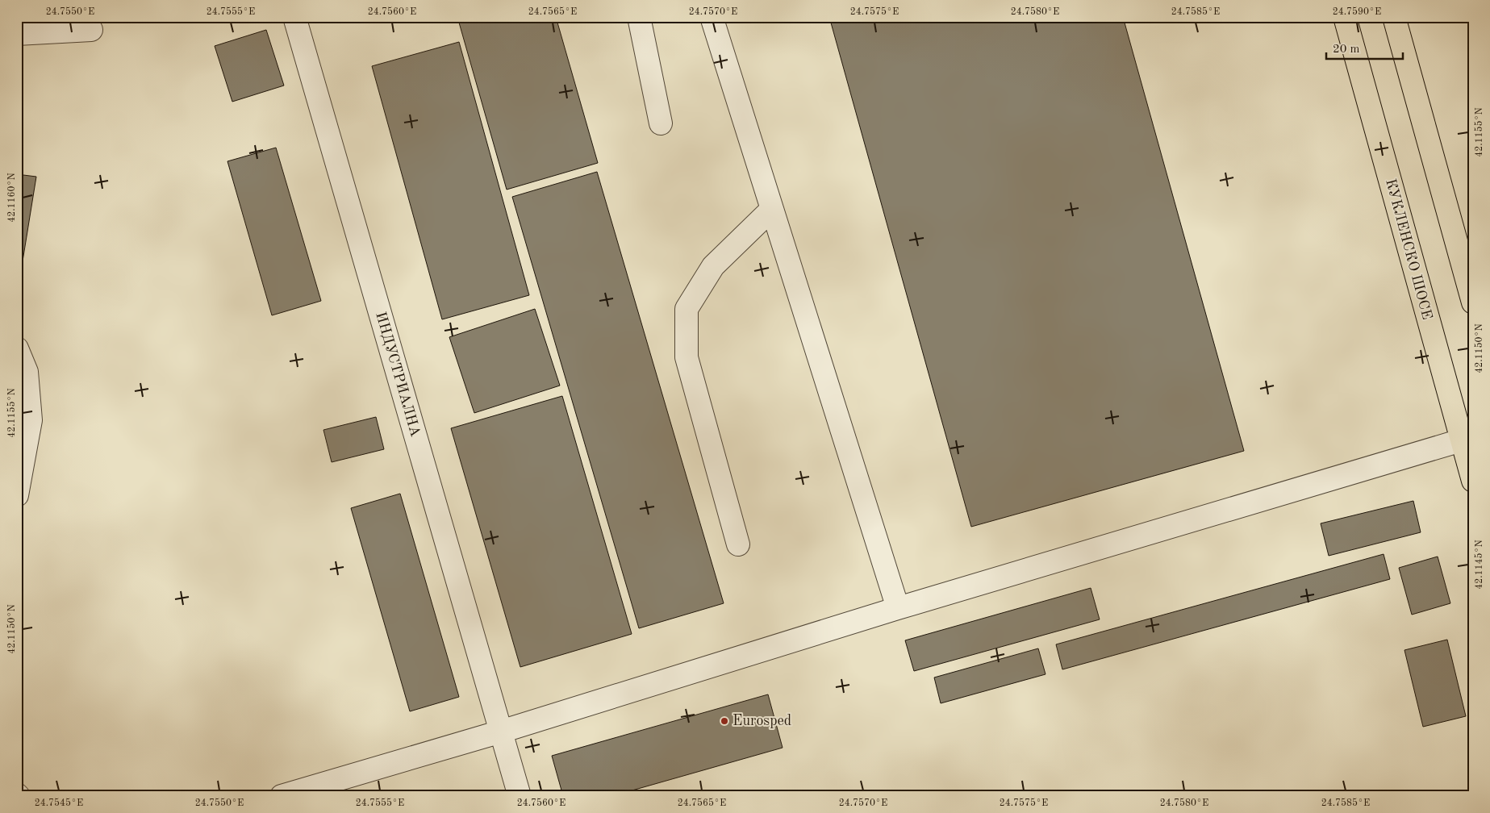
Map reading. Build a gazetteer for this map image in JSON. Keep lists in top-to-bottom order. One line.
{"streets":{"main road":["КУКЛЕНСКО ШОСЕ"],"street":["ИНДУСТРИАЛНА"]},"places":["Eurosped"],"scale_bar":"20 m","coordinates":["24.7550°E","24.7555°E","24.7560°E","24.7565°E","24.7570°E","24.7575°E","24.7580°E","24.7585°E","24.7590°E","42.1155°N","42.1160°N","42.1150°N","42.1145°N","24.7545°E"]}
